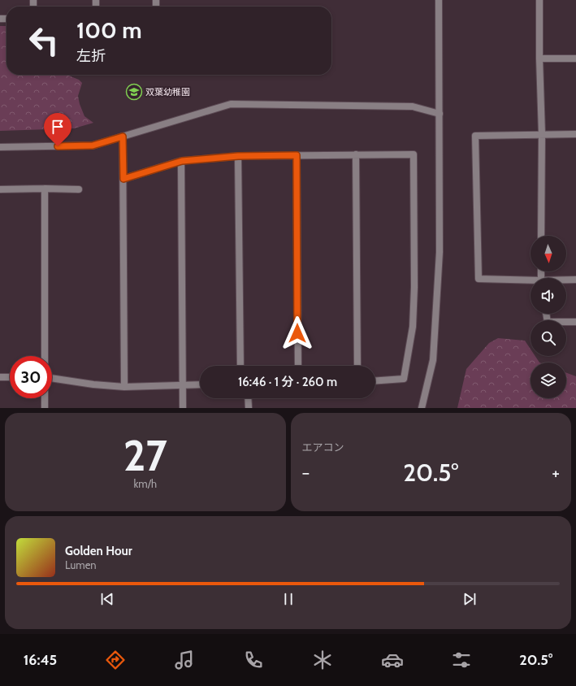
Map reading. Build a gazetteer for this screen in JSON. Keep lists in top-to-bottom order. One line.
{"places":{"school or university":["双葉幼稚園"]},"north":"bottom","page":{"turn":["100 m","左折"],"limit":"30","trip":"16:46 · 1 分 · 260 m","tile":[["27","km/h"],"エアコン"],"heat":["−","20.5°","+"],"song":["Golden Hour","Lumen"],"tabs":["16:45","20.5°"]}}
